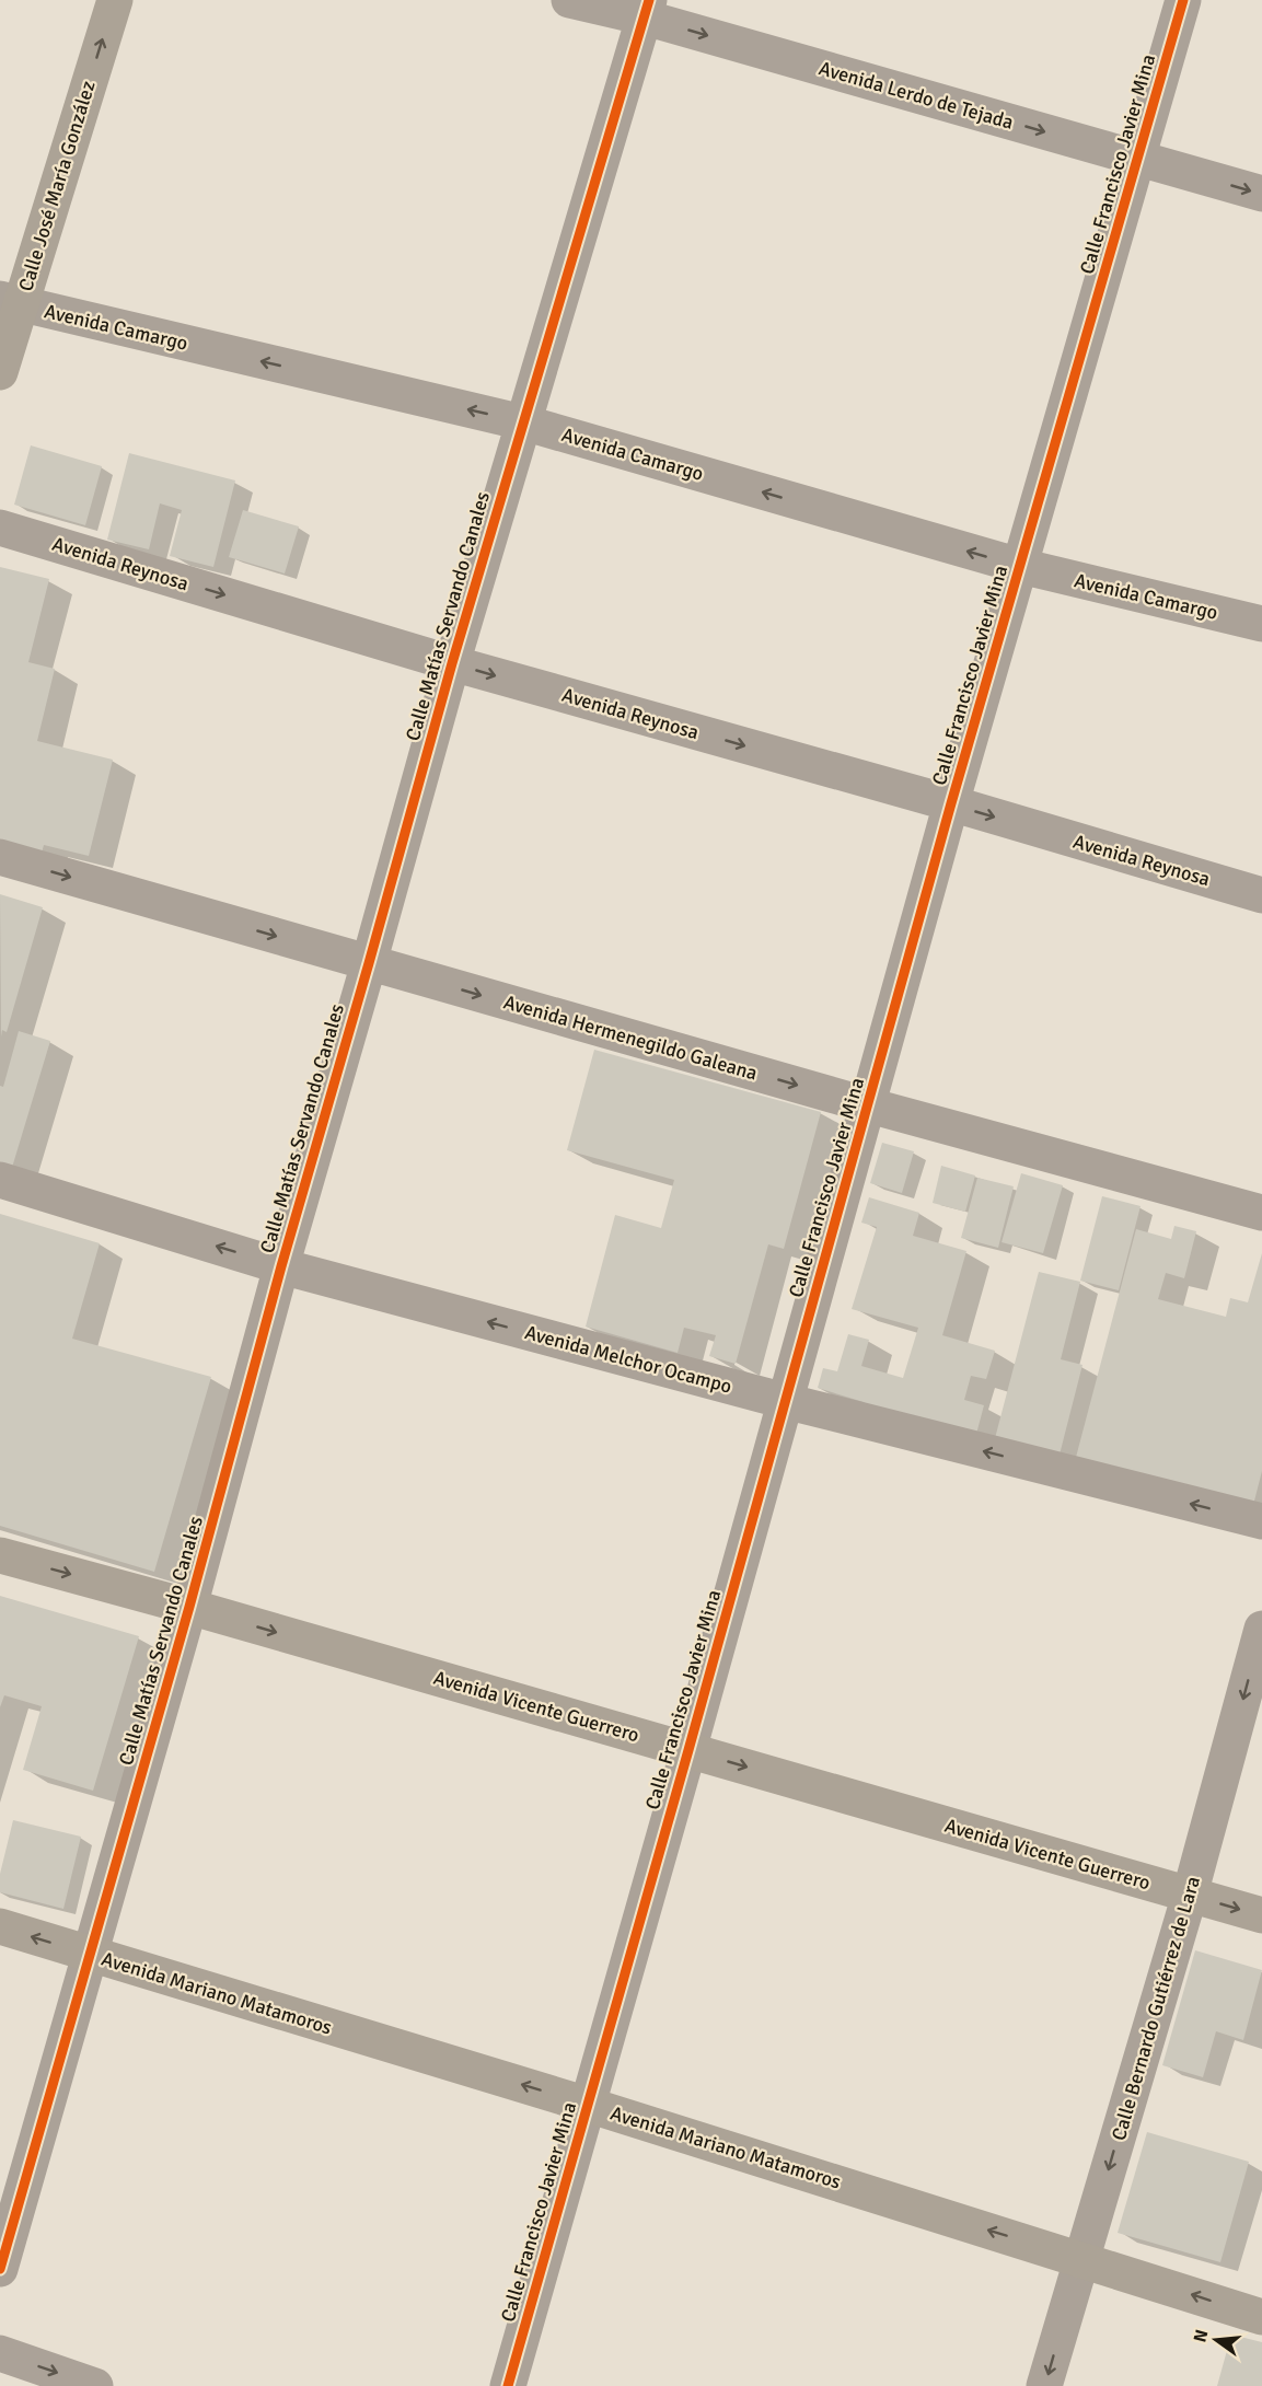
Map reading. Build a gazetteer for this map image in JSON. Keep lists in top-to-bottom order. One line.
{"streets":{"main road":["Calle José María González","Avenida Vicente Guerrero","Avenida Mariano Matamoros"],"street":["Avenida Lerdo de Tejada","Calle Francisco Javier Mina","Avenida Camargo","Avenida Reynosa","Calle Matías Servando Canales","Avenida Hermenegildo Galeana","Avenida Melchor Ocampo","Calle Bernardo Gutiérrez de Lara"]},"crossings":[["Avenida Lerdo de Tejada","Calle Francisco Javier Mina"],["Avenida Lerdo de Tejada","Calle Matías Servando Canales"],["Calle Francisco Javier Mina","Avenida Camargo"],["Calle Francisco Javier Mina","Avenida Reynosa"],["Calle Francisco Javier Mina","Avenida Hermenegildo Galeana"],["Calle Francisco Javier Mina","Avenida Melchor Ocampo"],["Calle Francisco Javier Mina","Avenida Vicente Guerrero"],["Calle Francisco Javier Mina","Avenida Mariano Matamoros"],["Calle José María González","Avenida Camargo"],["Avenida Camargo","Calle Matías Servando Canales"],["Avenida Reynosa","Calle Matías Servando Canales"],["Calle Matías Servando Canales","Avenida Hermenegildo Galeana"],["Calle Matías Servando Canales","Avenida Melchor Ocampo"],["Calle Matías Servando Canales","Avenida Vicente Guerrero"],["Calle Matías Servando Canales","Avenida Mariano Matamoros"],["Avenida Vicente Guerrero","Calle Bernardo Gutiérrez de Lara"],["Avenida Mariano Matamoros","Calle Bernardo Gutiérrez de Lara"]],"one_way":["Avenida Lerdo de Tejada","Calle José María González","Avenida Camargo","Avenida Reynosa","Avenida Hermenegildo Galeana","Avenida Melchor Ocampo","Avenida Vicente Guerrero","Avenida Mariano Matamoros","Calle Bernardo Gutiérrez de Lara"],"north":"left"}
